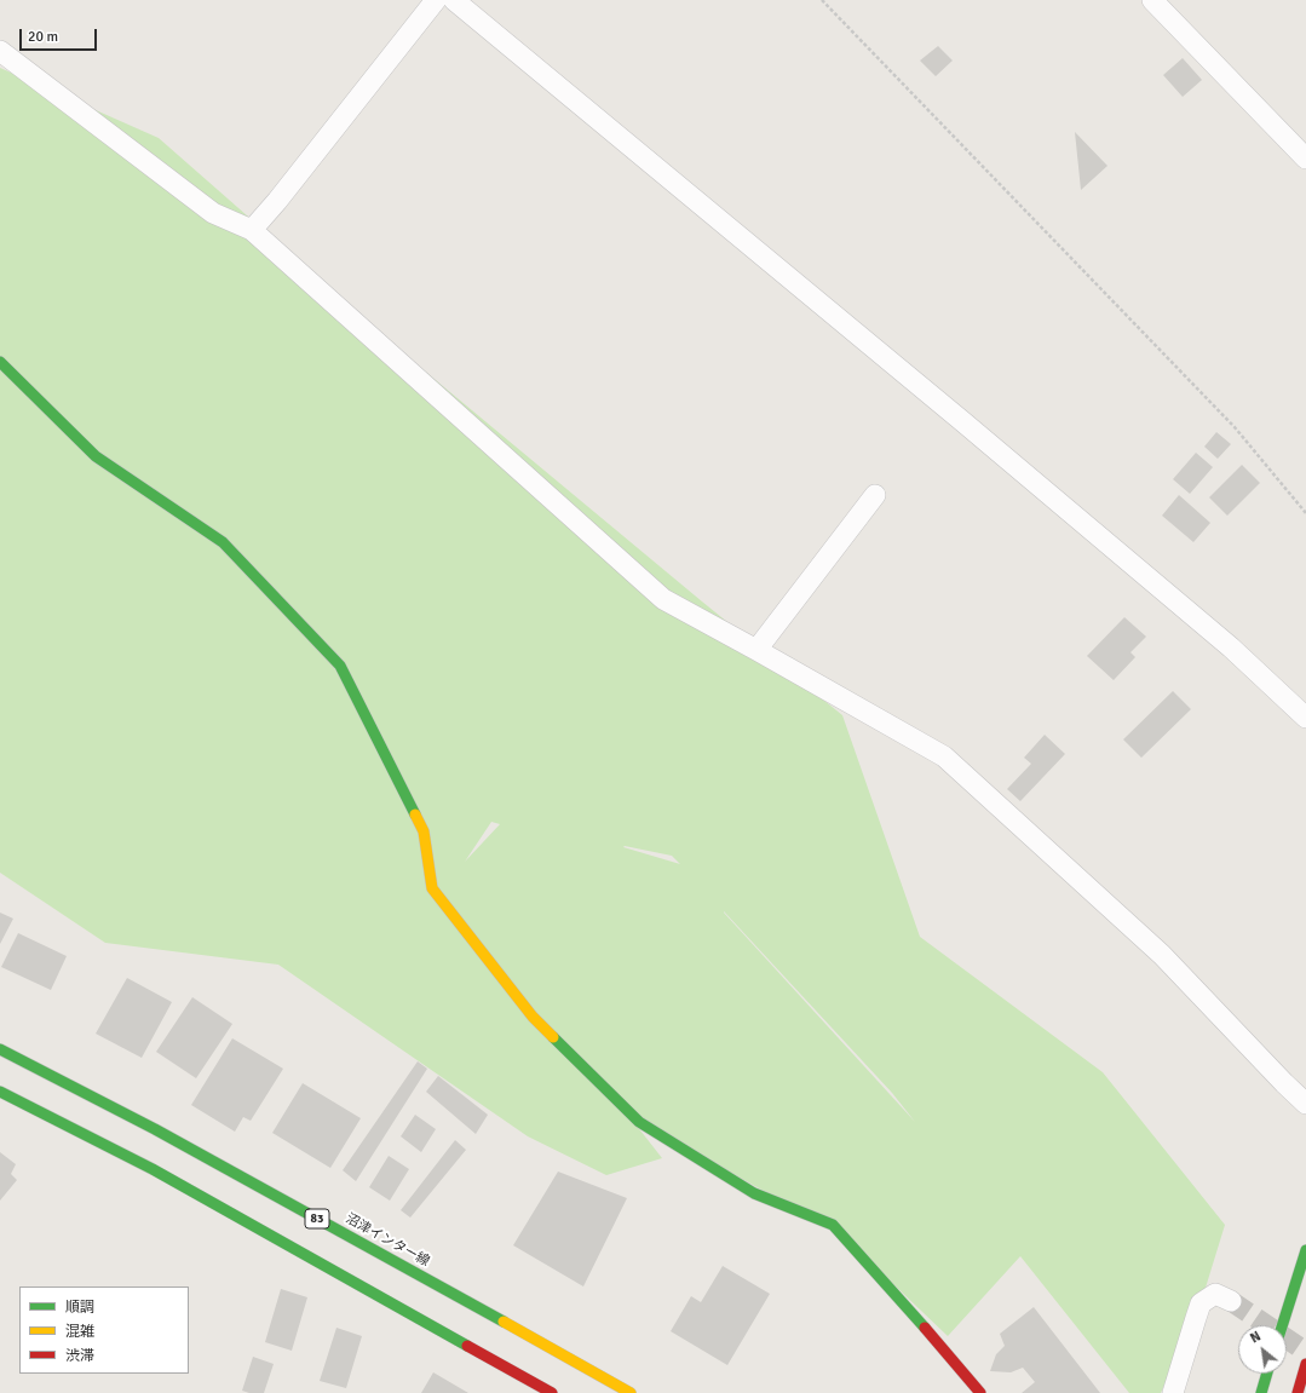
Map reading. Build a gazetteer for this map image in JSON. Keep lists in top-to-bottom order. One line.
{"streets":{"main road":["83","沼津インター線"]},"legend":["順調","混雑","渋滞"],"scale_bar":"20 m","north":"top left"}
